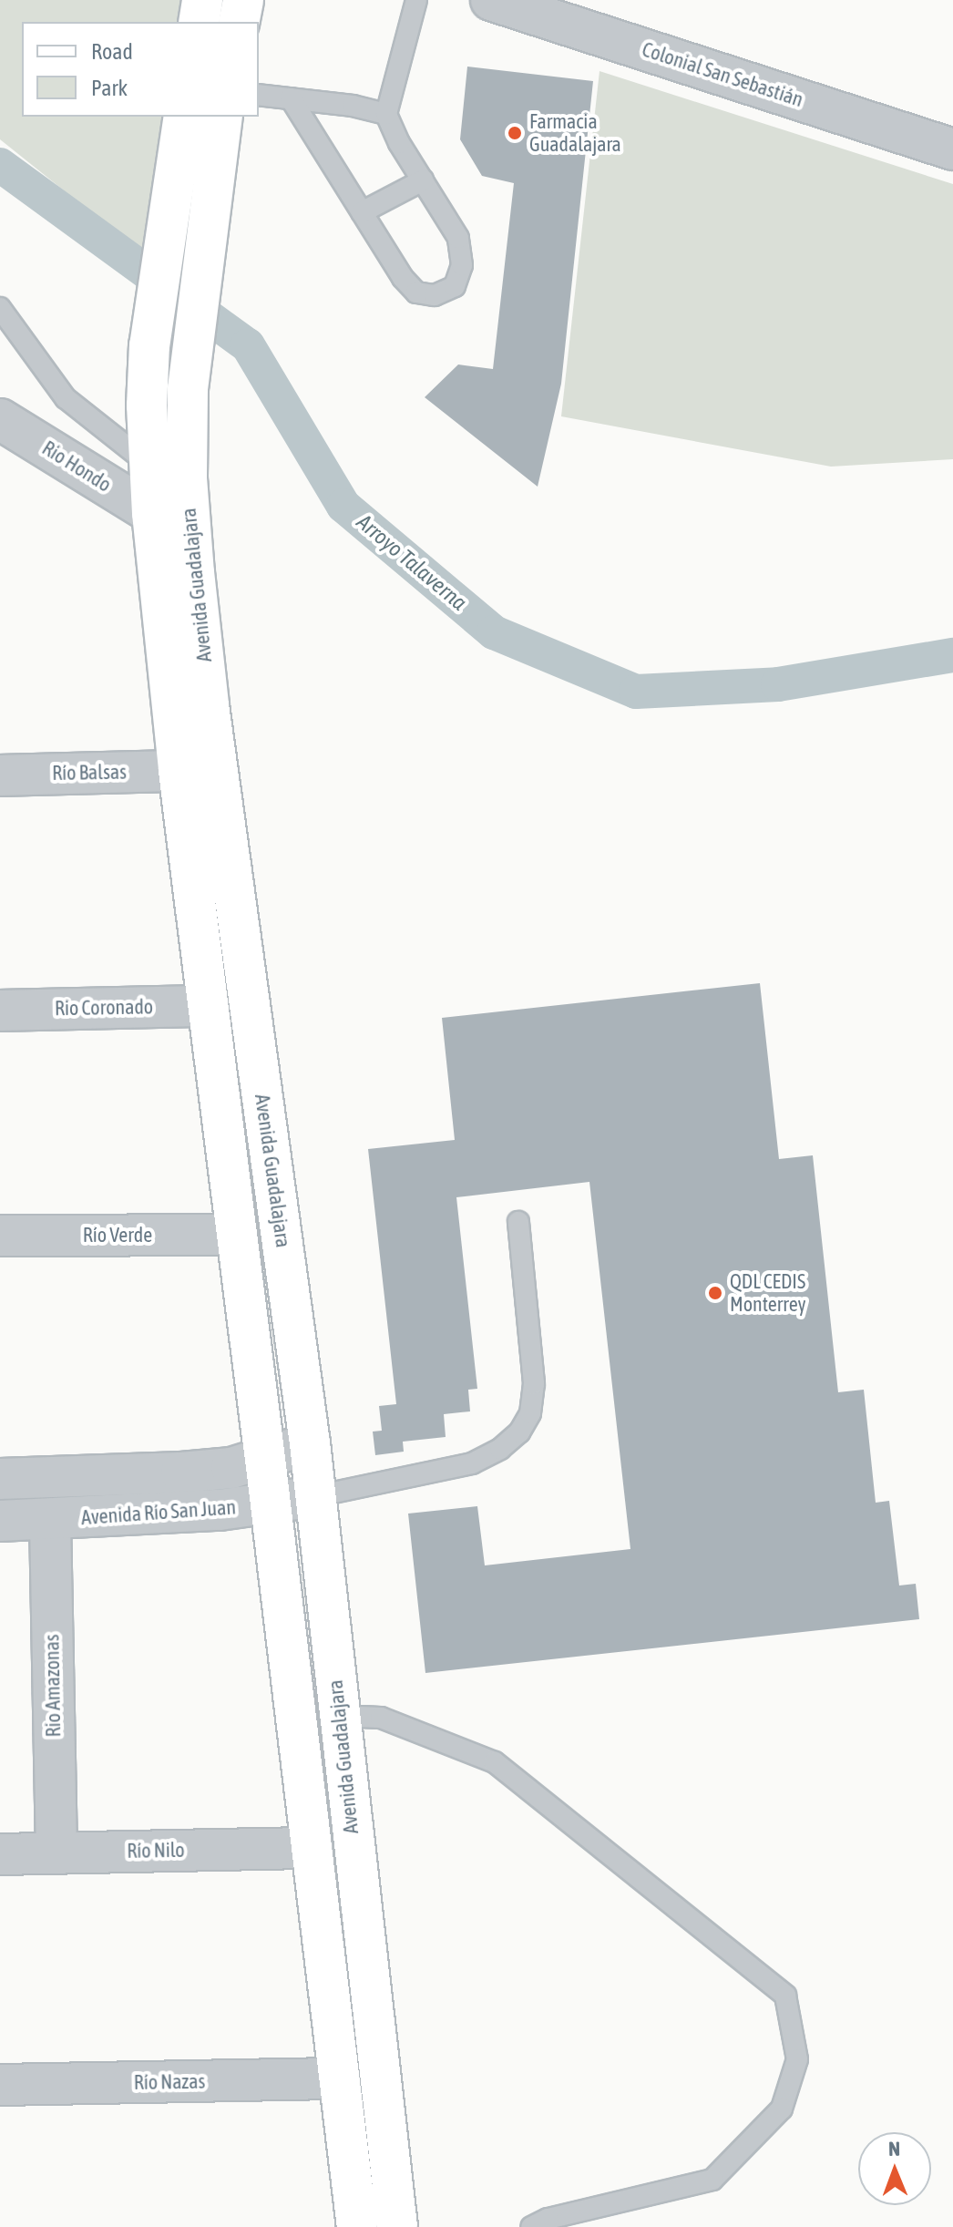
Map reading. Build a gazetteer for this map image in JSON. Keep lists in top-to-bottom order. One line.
{"streets":{"main road":["Avenida Guadalajara"],"street":["Colonial San Sebastián","Rio Hondo","Río Balsas","Rio Coronado","Río Verde","Avenida Río San Juan","Rio Amazonas","Río Nilo","Río Nazas"]},"crossings":[["Rio Hondo","Avenida Guadalajara"],["Avenida Guadalajara","Río Balsas"],["Avenida Guadalajara","Rio Coronado"],["Avenida Guadalajara","Río Verde"],["Avenida Guadalajara","Avenida Río San Juan"],["Avenida Guadalajara","Río Nilo"],["Avenida Guadalajara","Río Nazas"],["Avenida Río San Juan","Rio Amazonas"],["Rio Amazonas","Río Nilo"]],"water":["Arroyo Talaverna"],"places":["Farmacia Guadalajara","QDL CEDIS Monterrey"],"legend":["Road","Park"],"north":"top"}
